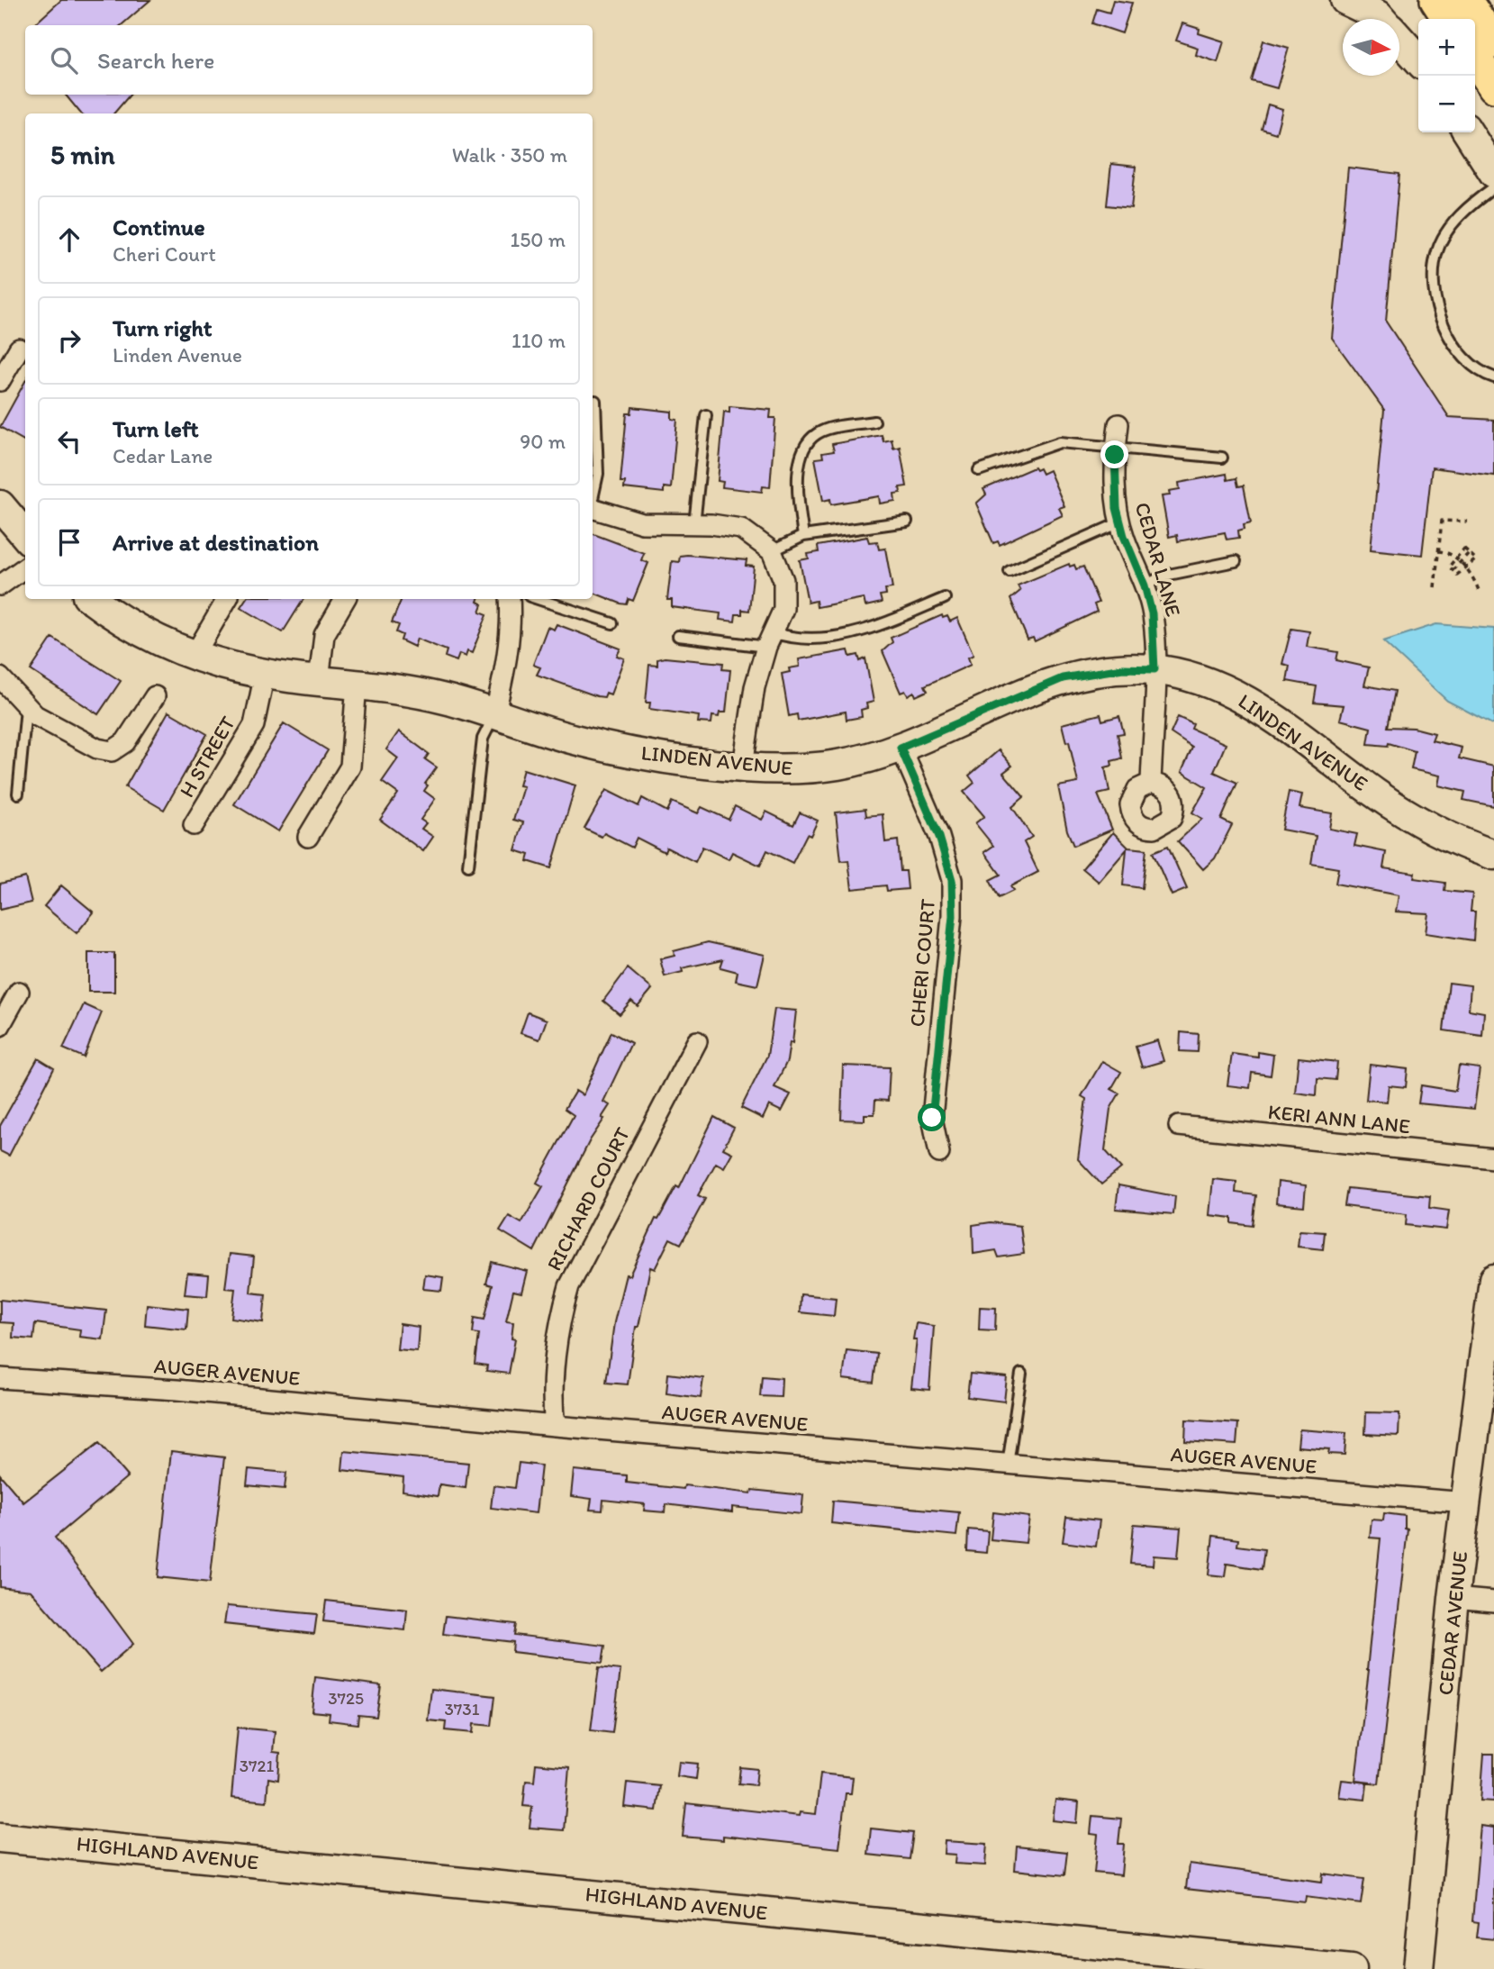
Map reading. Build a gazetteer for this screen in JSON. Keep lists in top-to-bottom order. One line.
{"streets":{"street":["CEDAR LANE","LINDEN AVENUE","H STREET","CHERI COURT","KERI ANN LANE","RICHARD COURT","AUGER AVENUE","CEDAR AVENUE","HIGHLAND AVENUE"]},"crossings":[["CEDAR LANE","LINDEN AVENUE"],["LINDEN AVENUE","H STREET"],["LINDEN AVENUE","CHERI COURT"],["RICHARD COURT","AUGER AVENUE"],["AUGER AVENUE","CEDAR AVENUE"]],"house_numbers":["3725","3731","3721"],"north":"right","page":{"map_buttons":["+","−"],"search":"Search here","heading":["5 min","Walk · 350 m"],"list":[["Continue","Cheri Court","150 m"],["Turn right","Linden Avenue","110 m"],["Turn left","Cedar Lane","90 m"],"Arrive at destination"]}}
